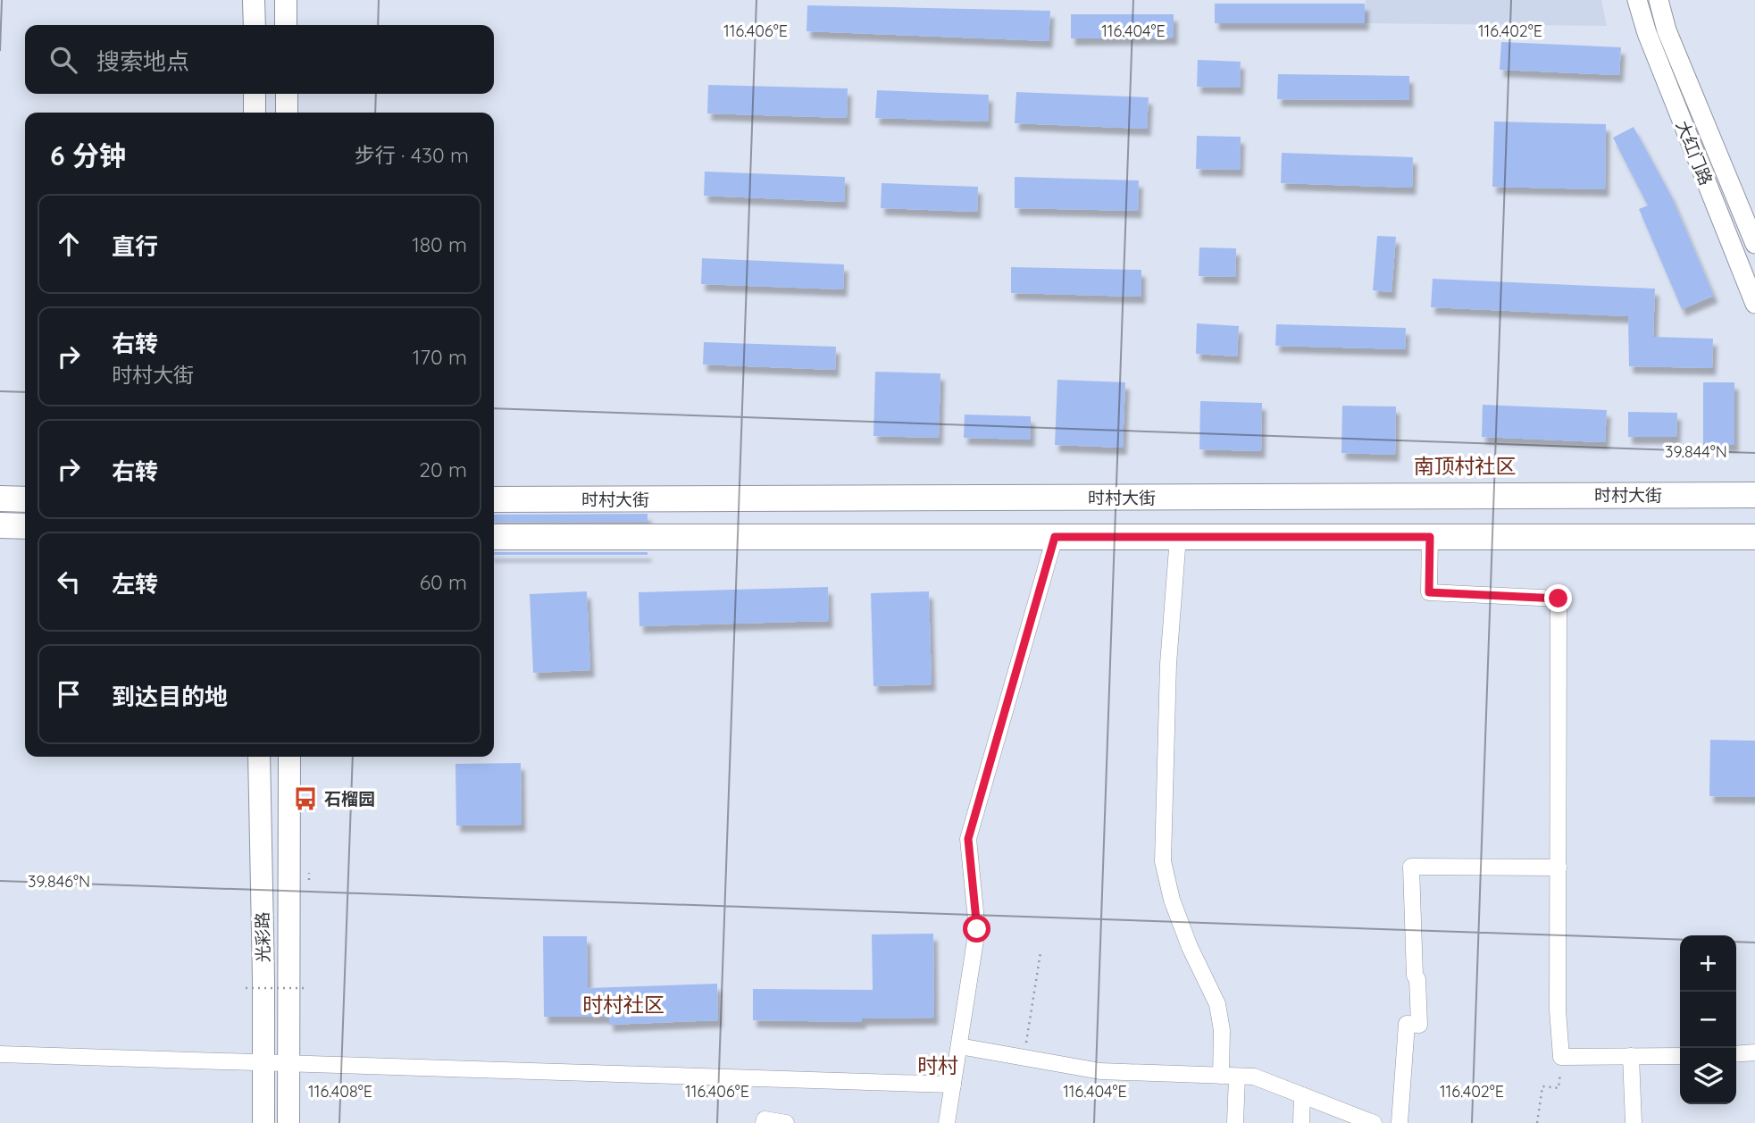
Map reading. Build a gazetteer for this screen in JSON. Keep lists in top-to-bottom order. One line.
{"streets":{"main road":["时村大街","光彩路"],"street":["大红门路"]},"districts":["南顶村社区","时村社区","时村"],"places":{"bus stop":["石榴园"]},"page":{"search":"搜索地点","heading":["6 分钟","步行 · 430 m"],"list":[["直行","180 m"],["右转","时村大街","170 m"],["右转","20 m"],["左转","60 m"],"到达目的地"],"map_buttons":["+","−"]},"coordinates":["116.406°E","116.404°E","116.402°E","39.844°N","39.846°N","116.408°E"]}
